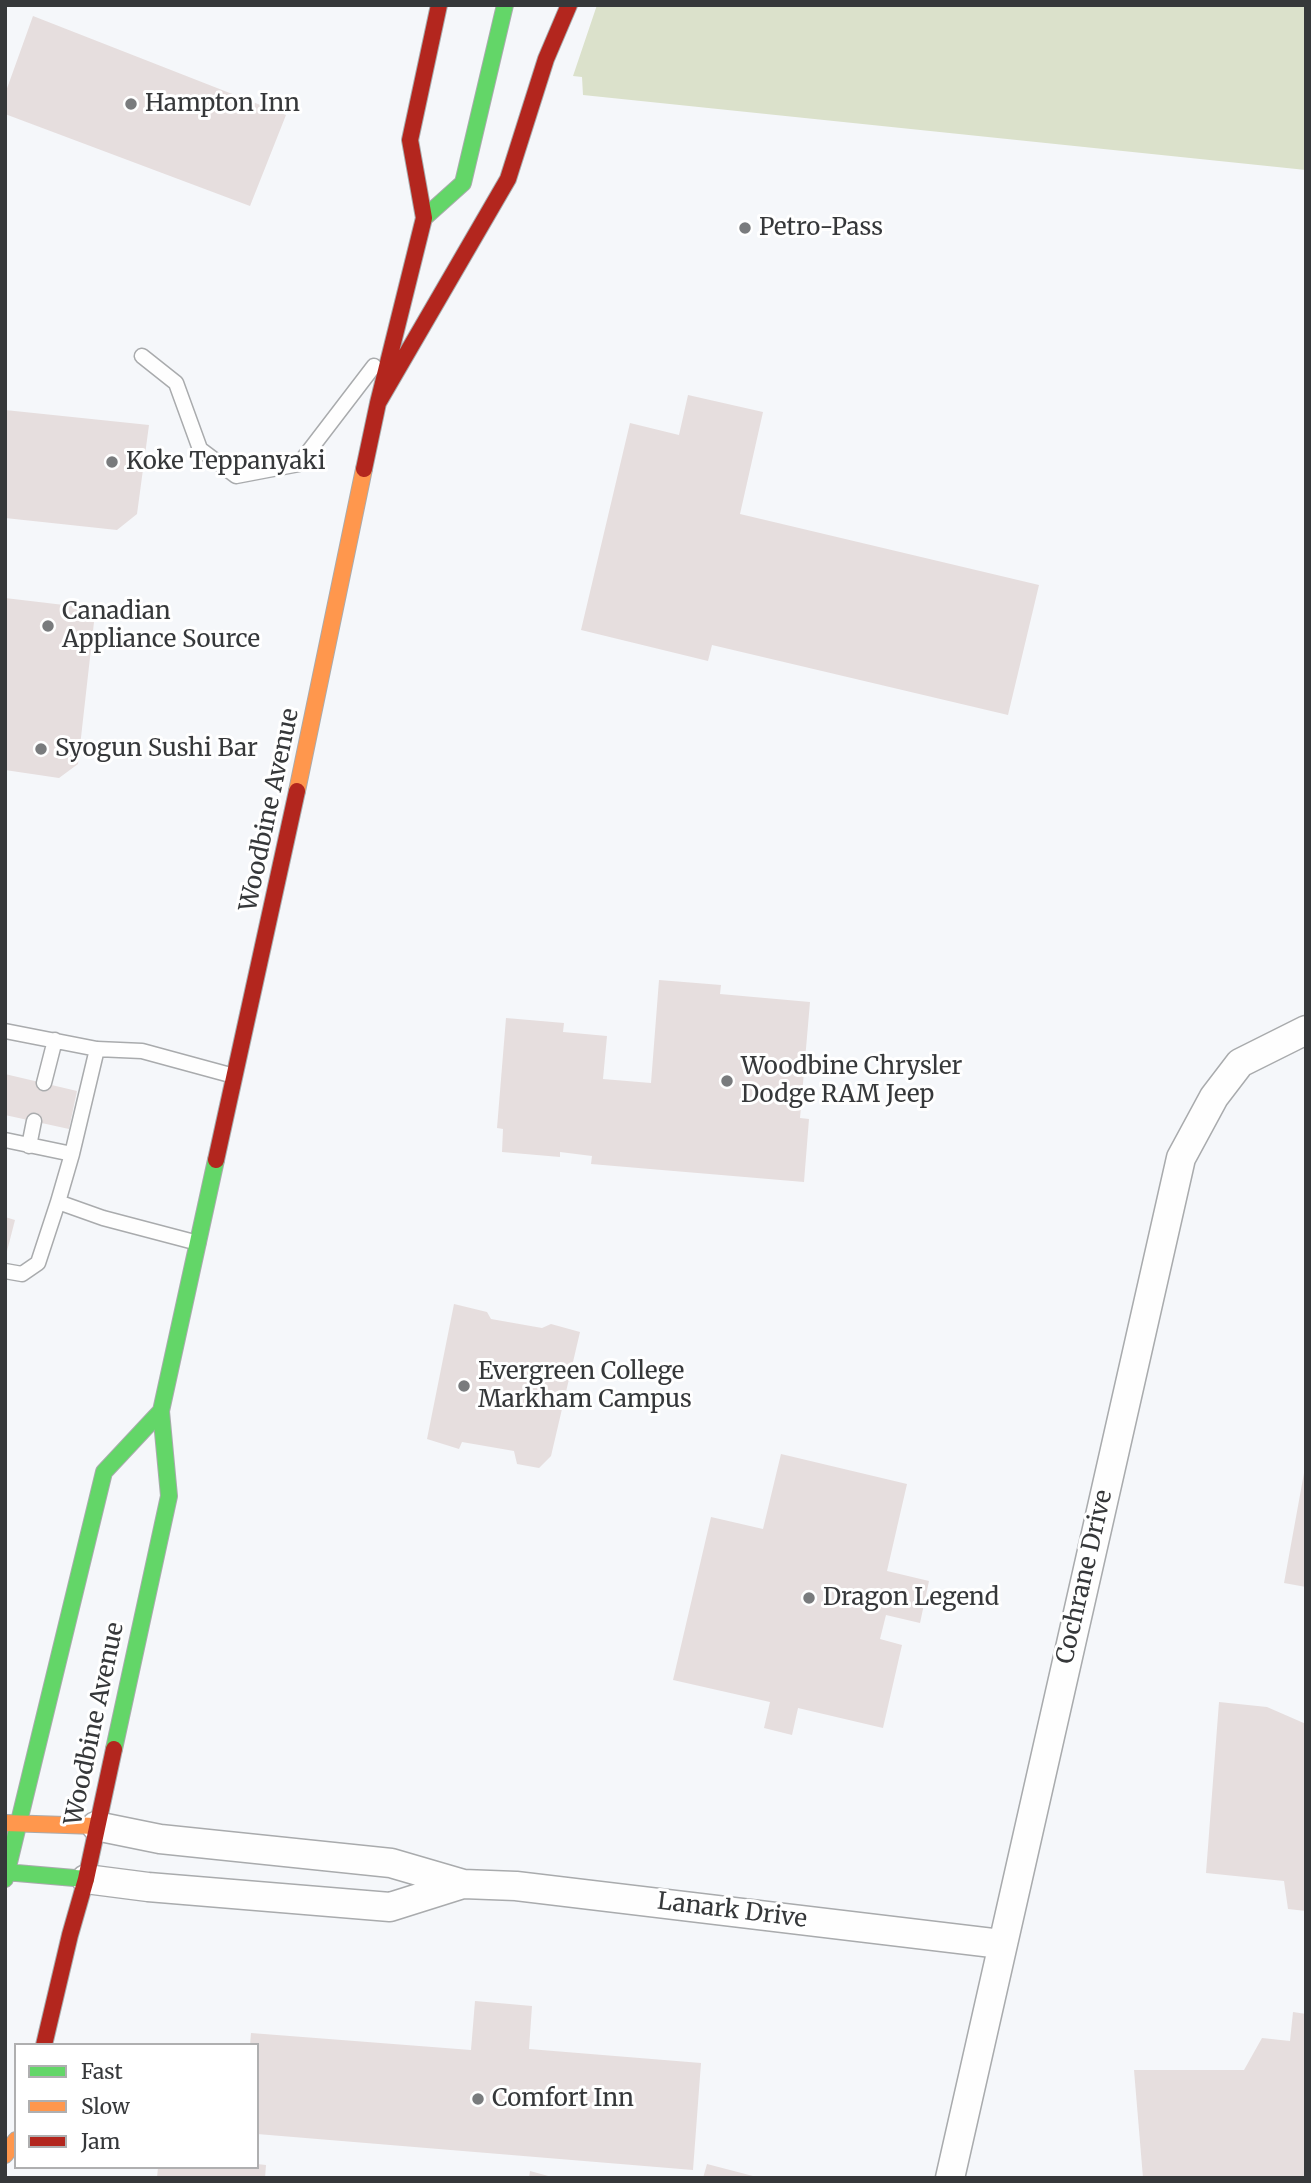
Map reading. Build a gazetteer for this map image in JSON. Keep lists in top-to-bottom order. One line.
{"streets":{"main road":["Woodbine Avenue"],"street":["Cochrane Drive","Lanark Drive"]},"crossings":[["Woodbine Avenue","Lanark Drive"],["Cochrane Drive","Lanark Drive"]],"places":["Hampton Inn","Petro-Pass","Koke Teppanyaki","Canadian Appliance Source","Syogun Sushi Bar","Woodbine Chrysler Dodge RAM Jeep","Evergreen College Markham Campus","Dragon Legend","Comfort Inn"],"legend":["Fast","Slow","Jam"]}
